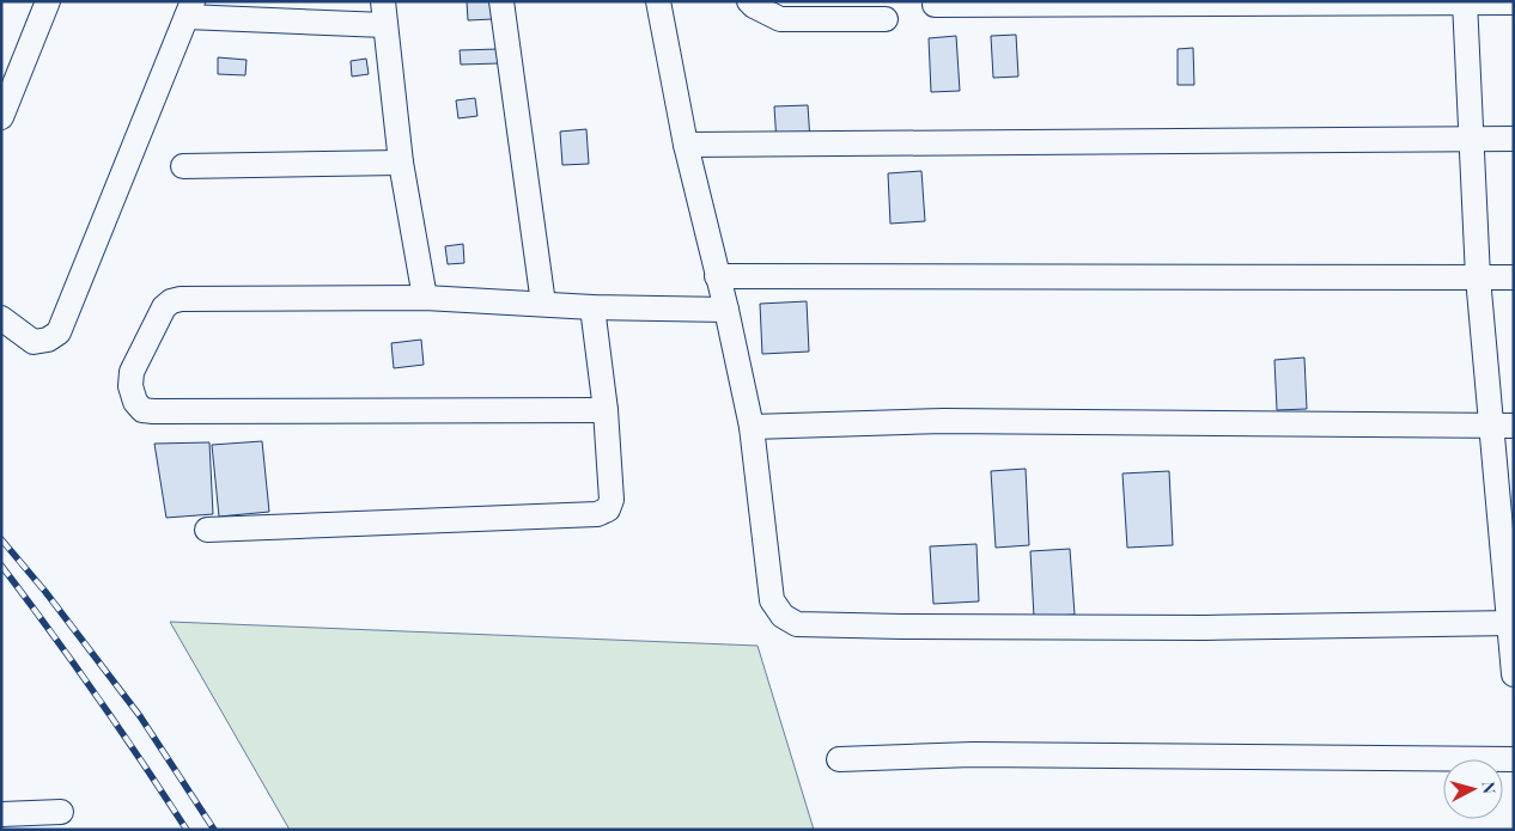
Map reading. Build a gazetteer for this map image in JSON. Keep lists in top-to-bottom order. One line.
{"north":"right"}
